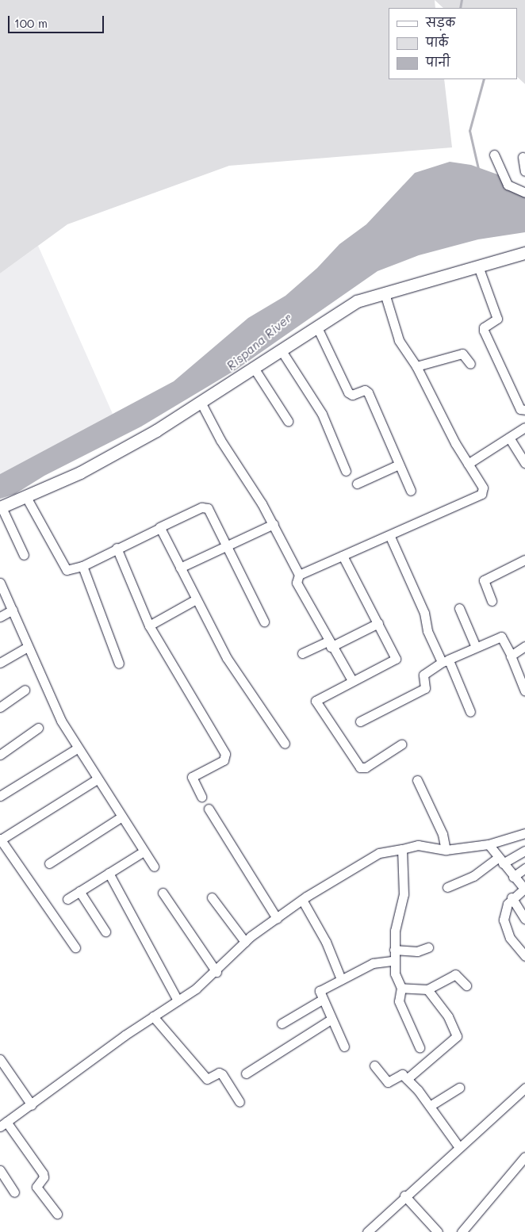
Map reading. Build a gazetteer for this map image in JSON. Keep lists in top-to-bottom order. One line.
{"water":["Rispana River"],"legend":["सड़क","पार्क","पानी"],"scale_bar":"100 m"}
